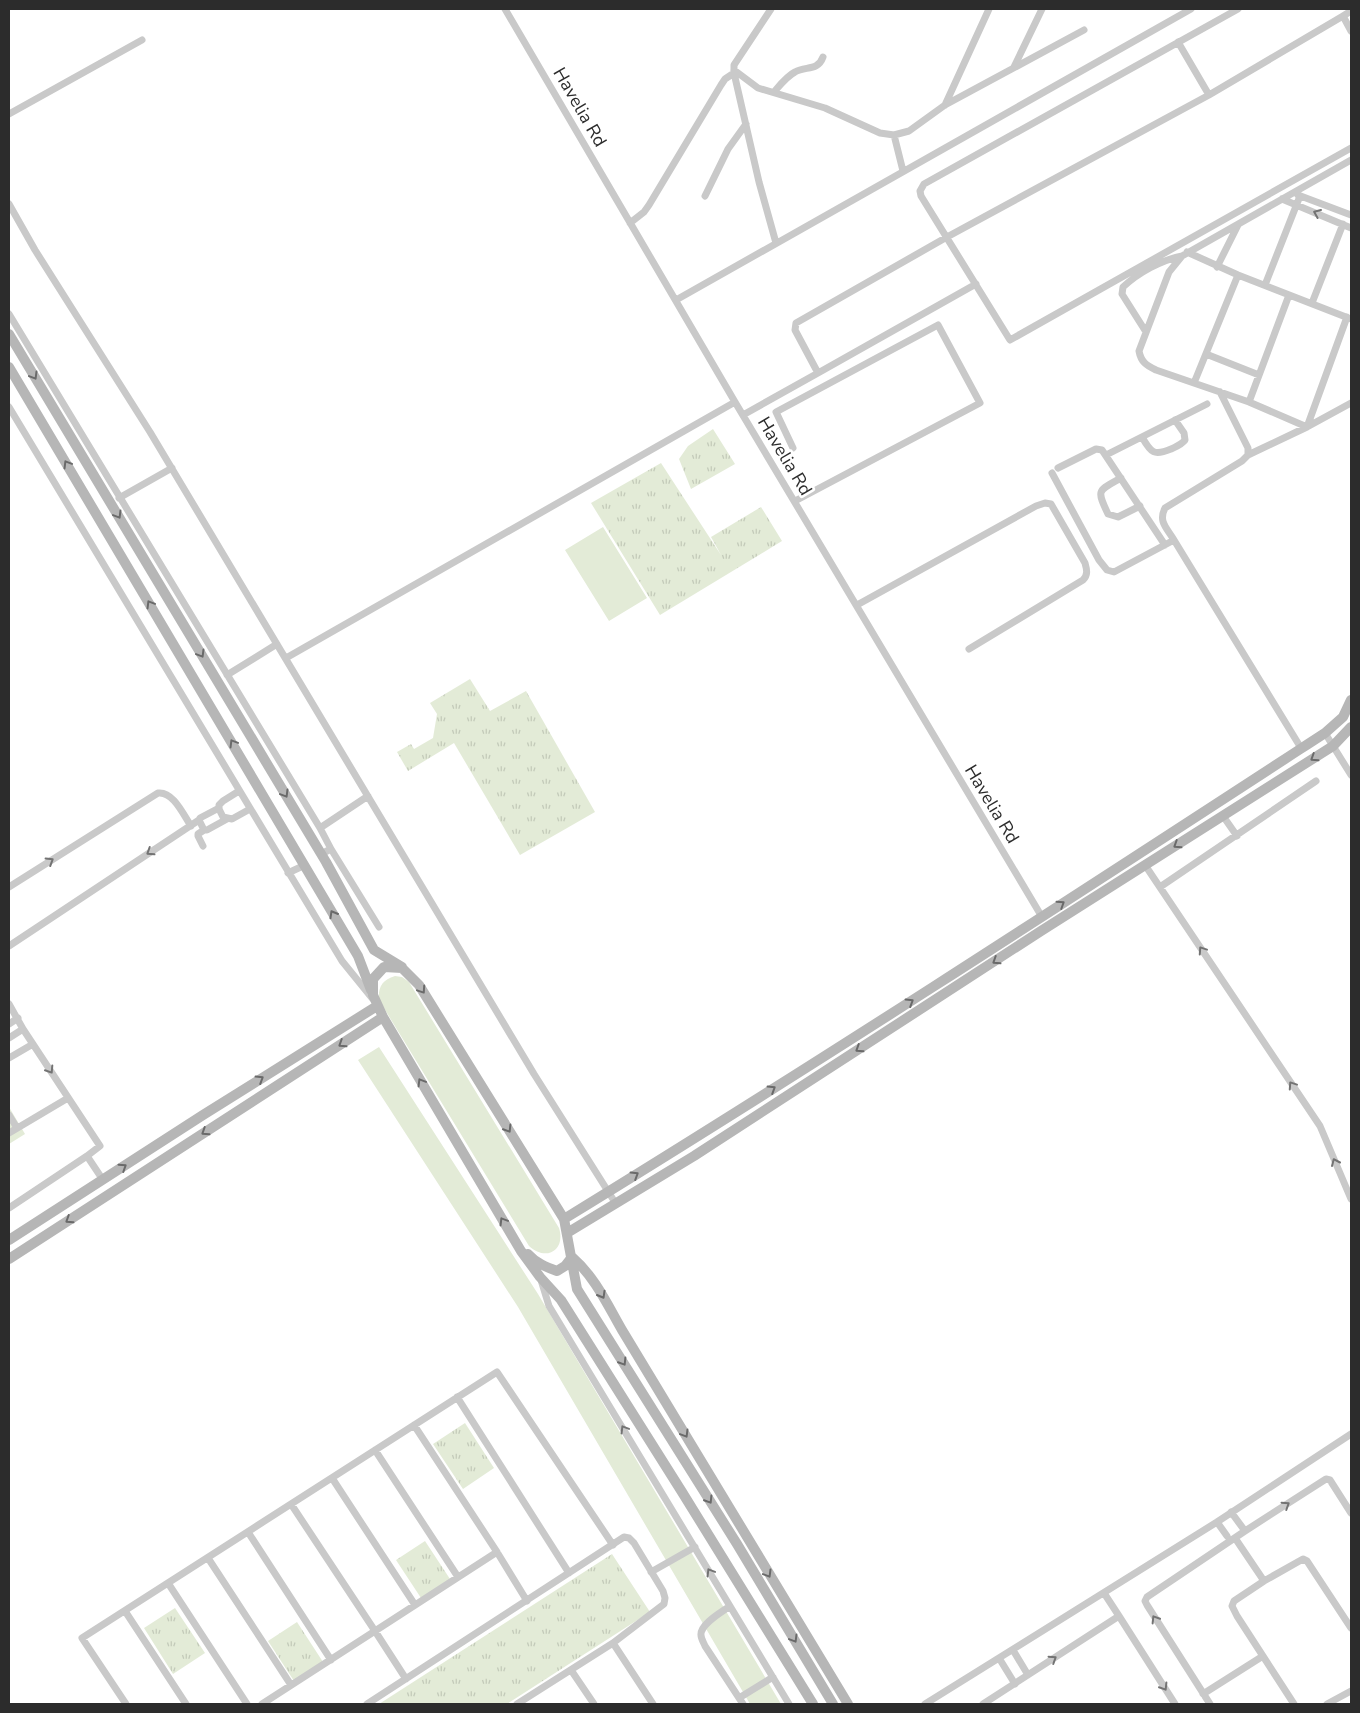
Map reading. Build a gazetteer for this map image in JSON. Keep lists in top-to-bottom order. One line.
{"streets":{"street":["Havelia Rd"]}}
